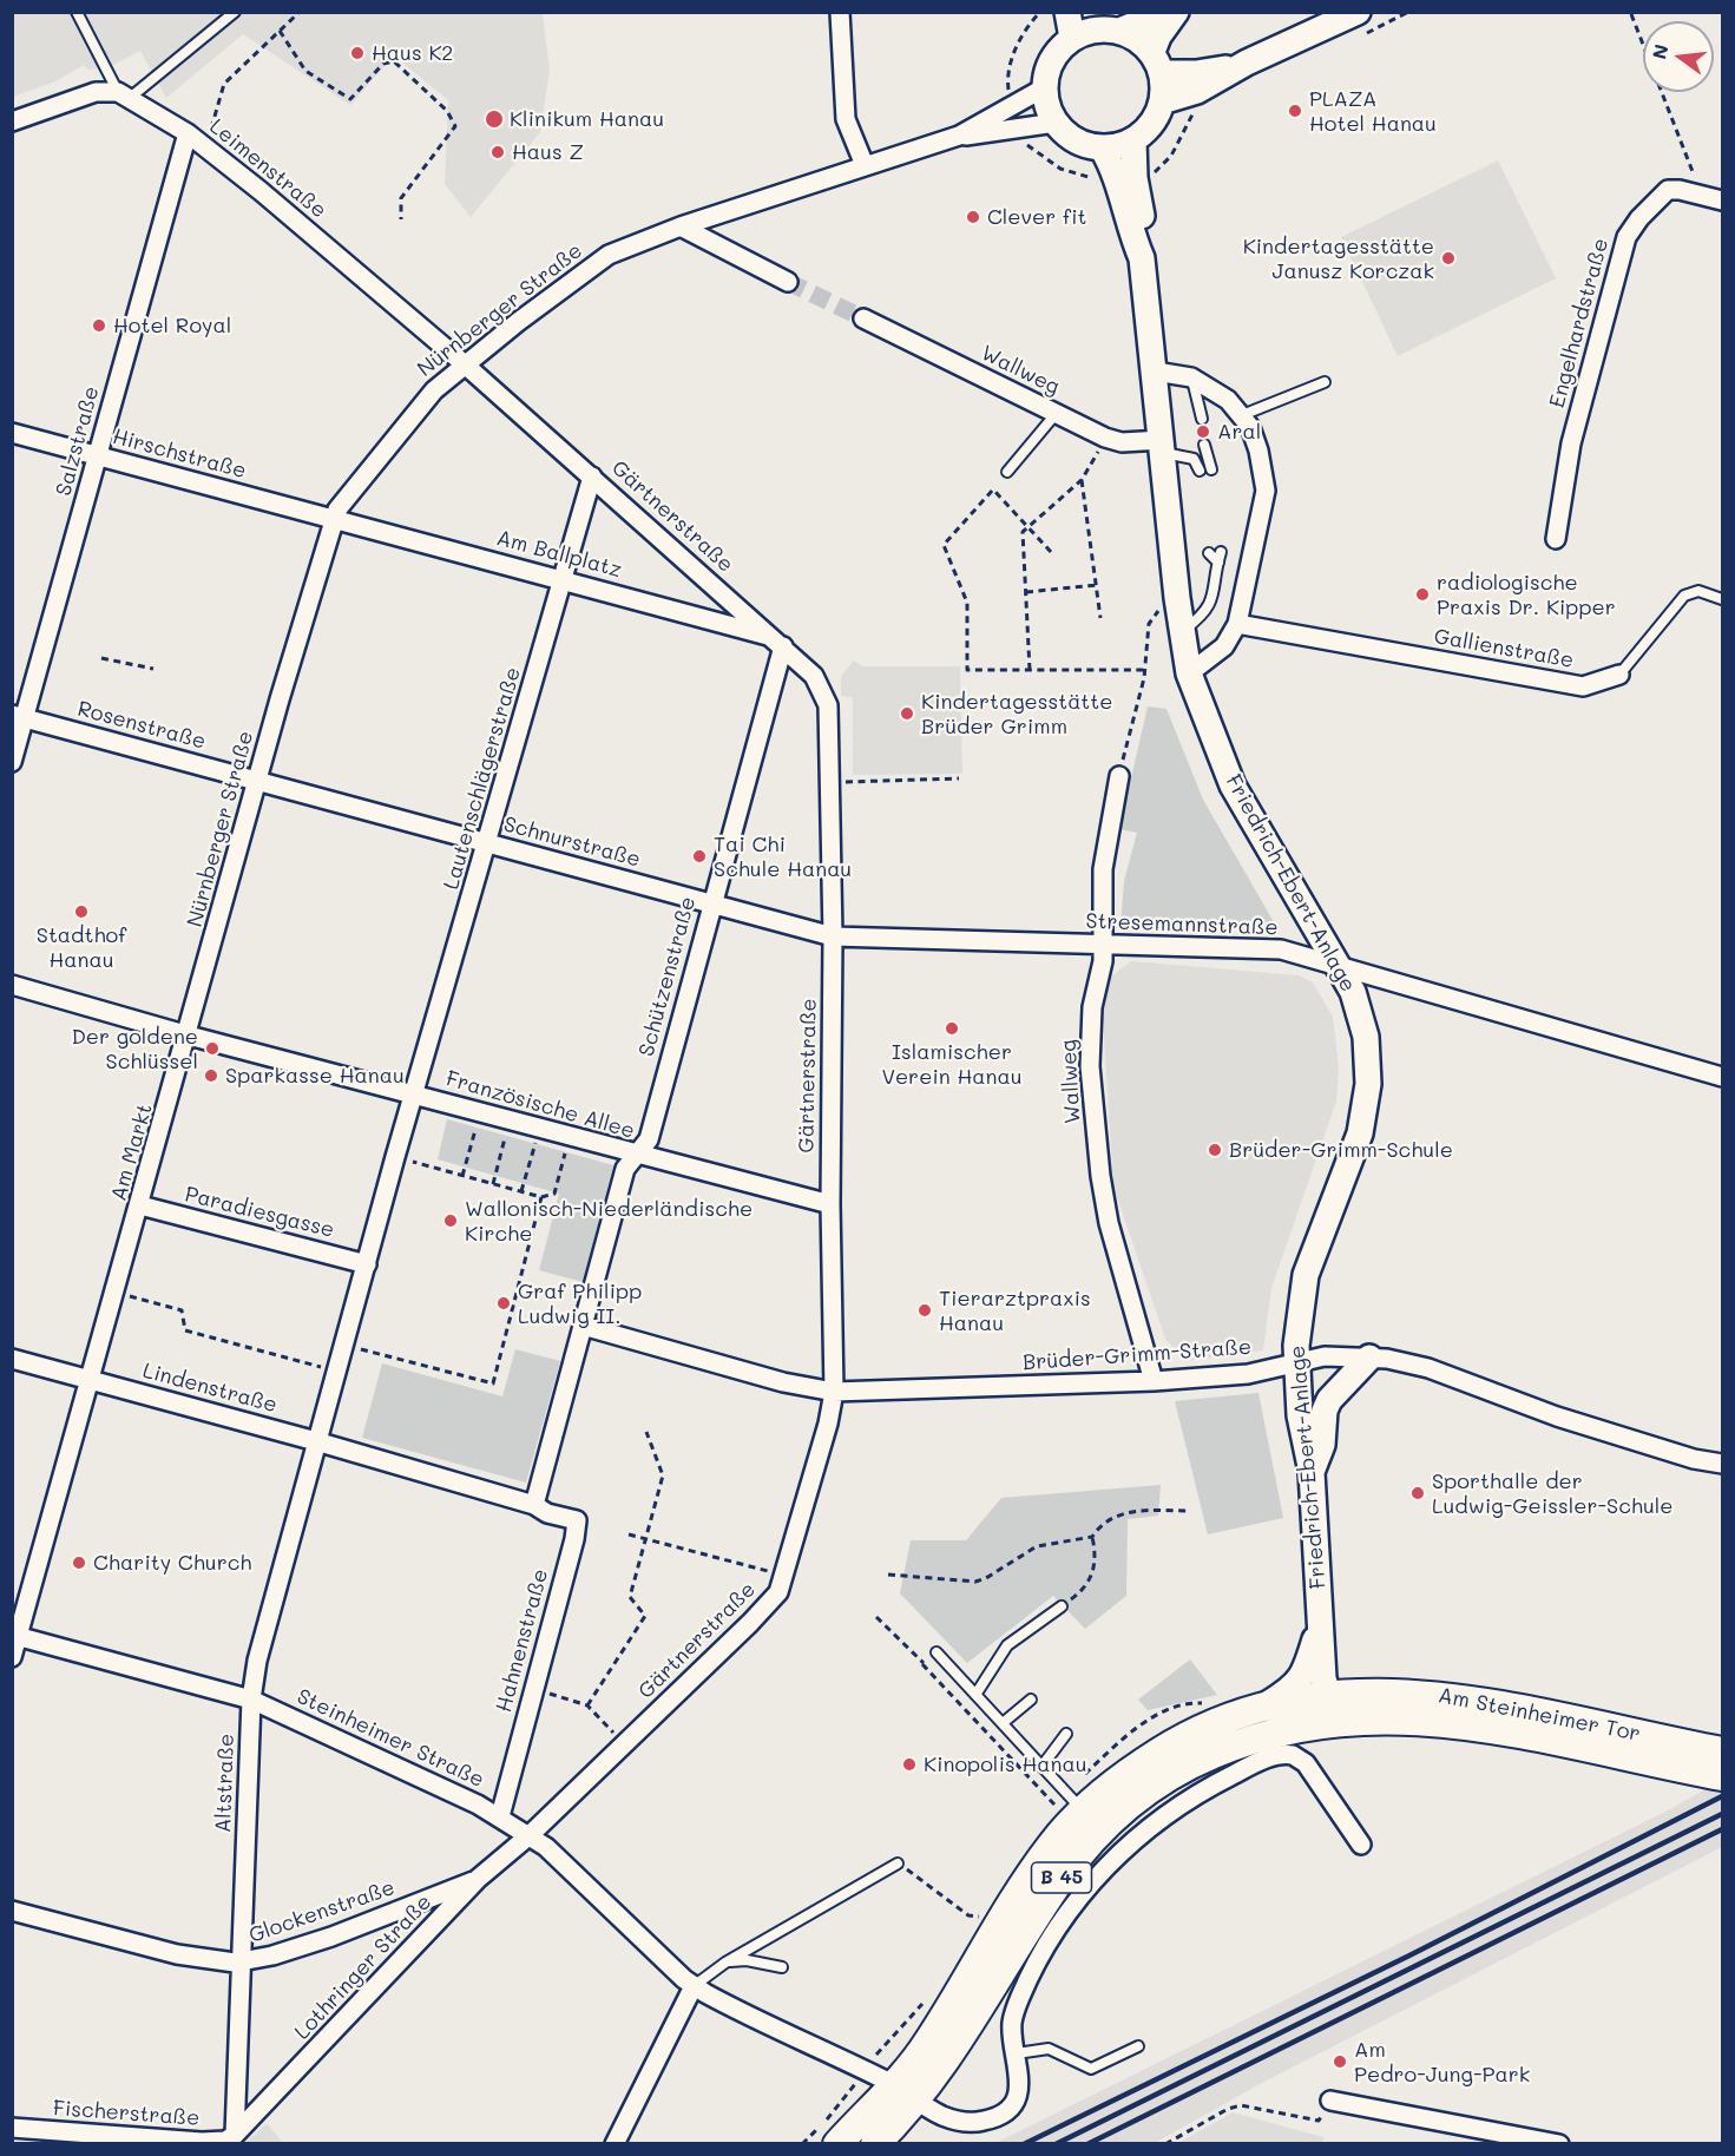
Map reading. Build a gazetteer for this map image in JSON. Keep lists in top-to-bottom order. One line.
{"streets":{"main road":["Friedrich-Ebert-Anlage","Am Steinheimer Tor","B 45"],"street":["Leimenstraße","Nürnberger Straße","Engelhardstraße","Wallweg","Salzstraße","Hirschstraße","Gärtnerstraße","Am Ballplatz","Gallienstraße","Rosenstraße","Lautenschlägerstraße","Schnurstraße","Stresemannstraße","Schützenstraße","Französische Allee","Am Markt","Paradiesgasse","Brüder-Grimm-Straße","Lindenstraße","Hahnenstraße","Steinheimer Straße","Altstraße","Glockenstraße","Lothringer Straße","Fischerstraße"]},"crossings":[["Leimenstraße","Nürnberger Straße"],["Leimenstraße","Salzstraße"],["Leimenstraße","Gärtnerstraße"],["Nürnberger Straße","Hirschstraße"],["Nürnberger Straße","Gärtnerstraße"],["Nürnberger Straße","Am Ballplatz"],["Nürnberger Straße","Rosenstraße"],["Nürnberger Straße","Schnurstraße"],["Nürnberger Straße","Friedrich-Ebert-Anlage"],["Nürnberger Straße","Am Markt"],["Wallweg","Friedrich-Ebert-Anlage"],["Wallweg","Stresemannstraße"],["Wallweg","Brüder-Grimm-Straße"],["Salzstraße","Hirschstraße"],["Salzstraße","Rosenstraße"],["Hirschstraße","Am Ballplatz"],["Gärtnerstraße","Am Ballplatz"],["Gärtnerstraße","Lautenschlägerstraße"],["Gärtnerstraße","Schnurstraße"],["Gärtnerstraße","Stresemannstraße"],["Gärtnerstraße","Schützenstraße"],["Gärtnerstraße","Brüder-Grimm-Straße"],["Gärtnerstraße","Steinheimer Straße"],["Gärtnerstraße","Lothringer Straße"],["Am Ballplatz","Lautenschlägerstraße"],["Am Ballplatz","Schützenstraße"],["Rosenstraße","Schnurstraße"],["Lautenschlägerstraße","Schnurstraße"],["Lautenschlägerstraße","Französische Allee"],["Schnurstraße","Stresemannstraße"],["Schnurstraße","Schützenstraße"],["Friedrich-Ebert-Anlage","Stresemannstraße"],["Friedrich-Ebert-Anlage","Brüder-Grimm-Straße"],["Friedrich-Ebert-Anlage","Am Steinheimer Tor"],["Schützenstraße","Französische Allee"],["Französische Allee","Paradiesgasse"],["Französische Allee","Brüder-Grimm-Straße"],["Französische Allee","Lindenstraße"],["Französische Allee","Hahnenstraße"],["Französische Allee","Altstraße"],["Am Markt","Paradiesgasse"],["Am Markt","Lindenstraße"],["Am Markt","Steinheimer Straße"],["Lindenstraße","Altstraße"],["Hahnenstraße","Steinheimer Straße"],["Am Steinheimer Tor","Steinheimer Straße"],["Steinheimer Straße","Altstraße"],["Steinheimer Straße","Lothringer Straße"],["Altstraße","Glockenstraße"],["Altstraße","Lothringer Straße"],["Altstraße","Fischerstraße"],["Glockenstraße","Lothringer Straße"],["Lothringer Straße","Fischerstraße"]],"places":["Haus K2","PLAZA Hotel Hanau","Klinikum Hanau","Haus Z","Clever fit","Kindertagesstätte Janusz Korczak","Hotel Royal","Aral","radiologische Praxis Dr. Kipper","Kindertagesstätte Brüder Grimm","Tai Chi Schule Hanau","Stadthof Hanau","Islamischer Verein Hanau","Der goldene Schlüssel","Sparkasse Hanau","Brüder-Grimm-Schule","Wallonisch-Niederländische Kirche","Graf Philipp Ludwig II.","Tierarztpraxis Hanau","Sporthalle der Ludwig-Geissler-Schule","Charity Church","Kinopolis Hanau","Am Pedro-Jung-Park"],"north":"left"}
